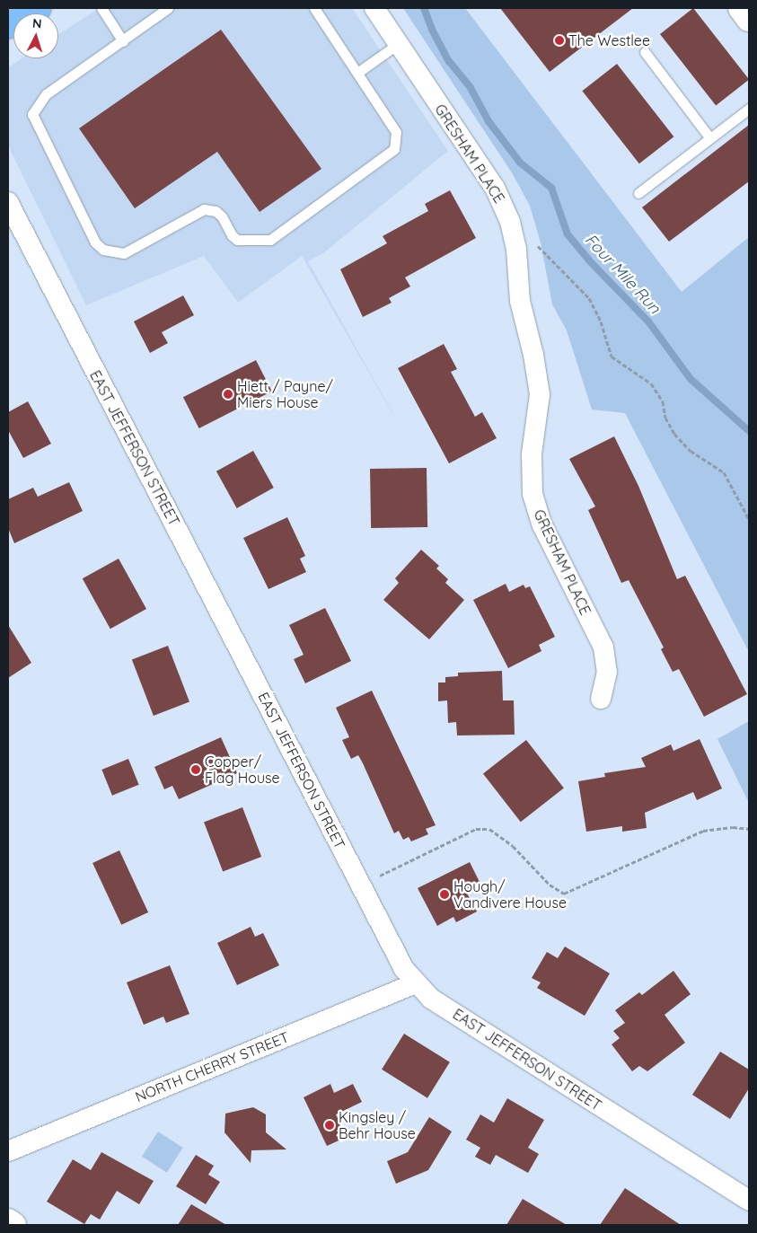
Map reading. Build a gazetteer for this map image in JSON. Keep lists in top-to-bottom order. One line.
{"streets":{"street":["GRESHAM PLACE","EAST JEFFERSON STREET","NORTH CHERRY STREET"]},"crossings":[["EAST JEFFERSON STREET","NORTH CHERRY STREET"]],"water":["Four Mile Run"],"places":["The Westlee","Hiett / Payne/ Miers House","Copper/ Flag House","Hough/ Vandivere House","Kingsley / Behr House"],"north":"top"}
